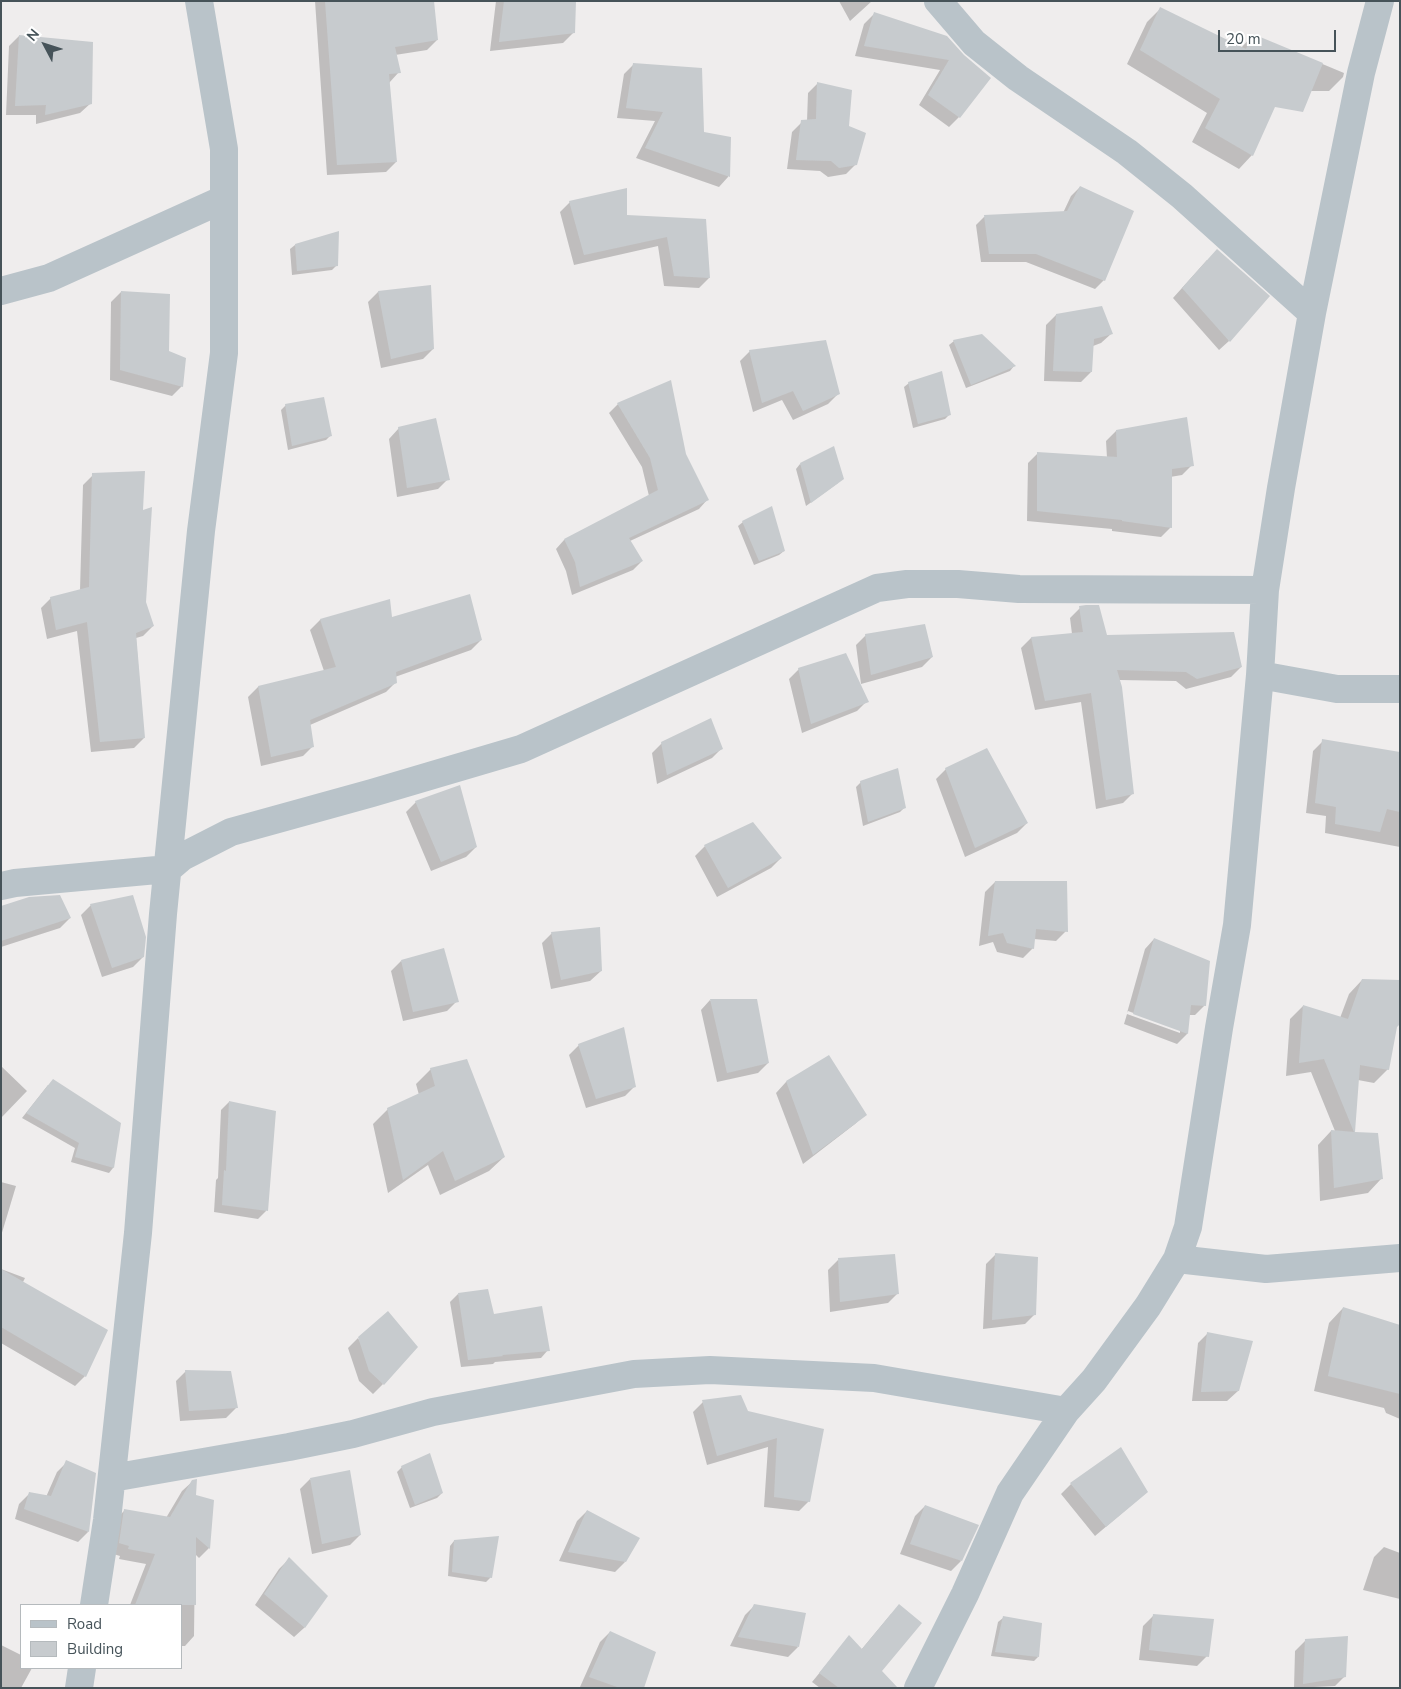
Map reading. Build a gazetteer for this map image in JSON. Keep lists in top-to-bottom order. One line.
{"legend":["Road","Building"],"scale_bar":"20 m","north":"top left"}
